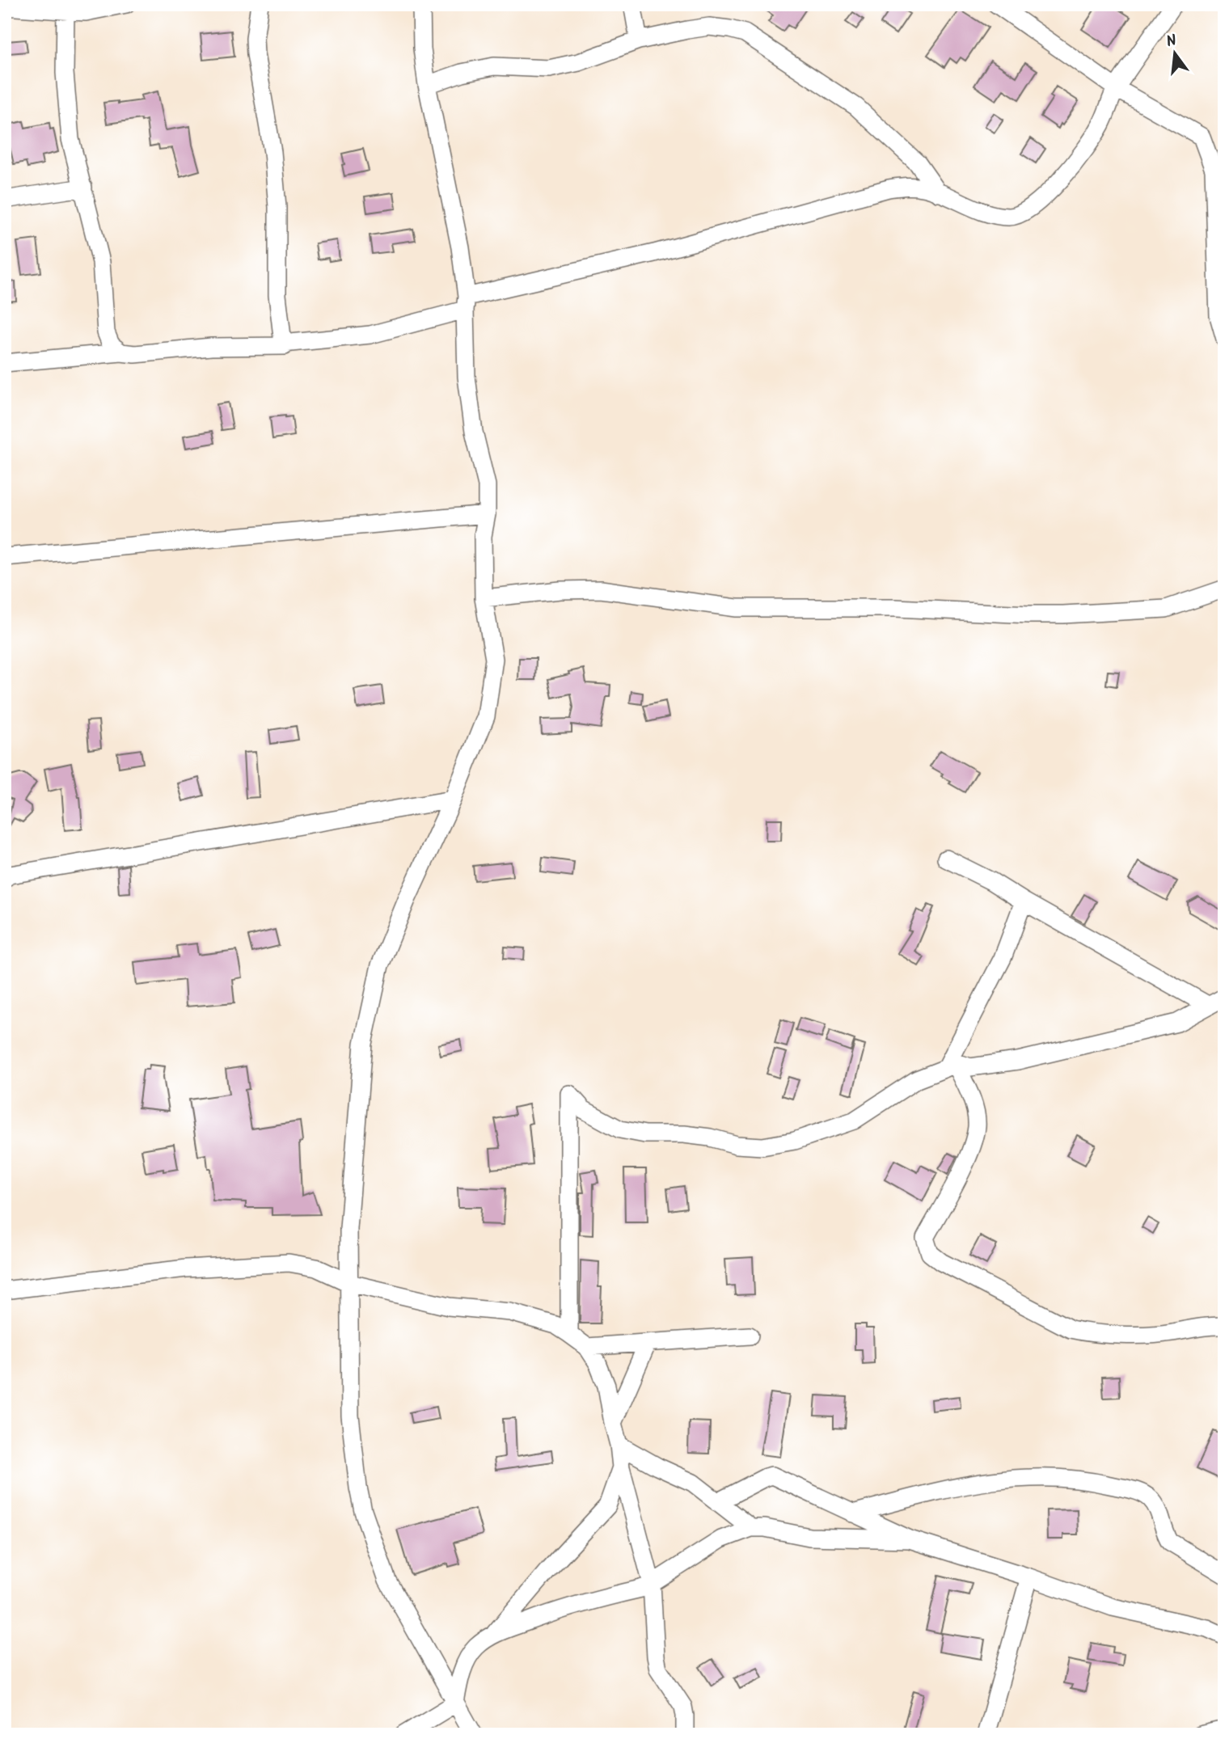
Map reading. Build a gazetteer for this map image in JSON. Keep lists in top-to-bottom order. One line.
{"north":"top"}
